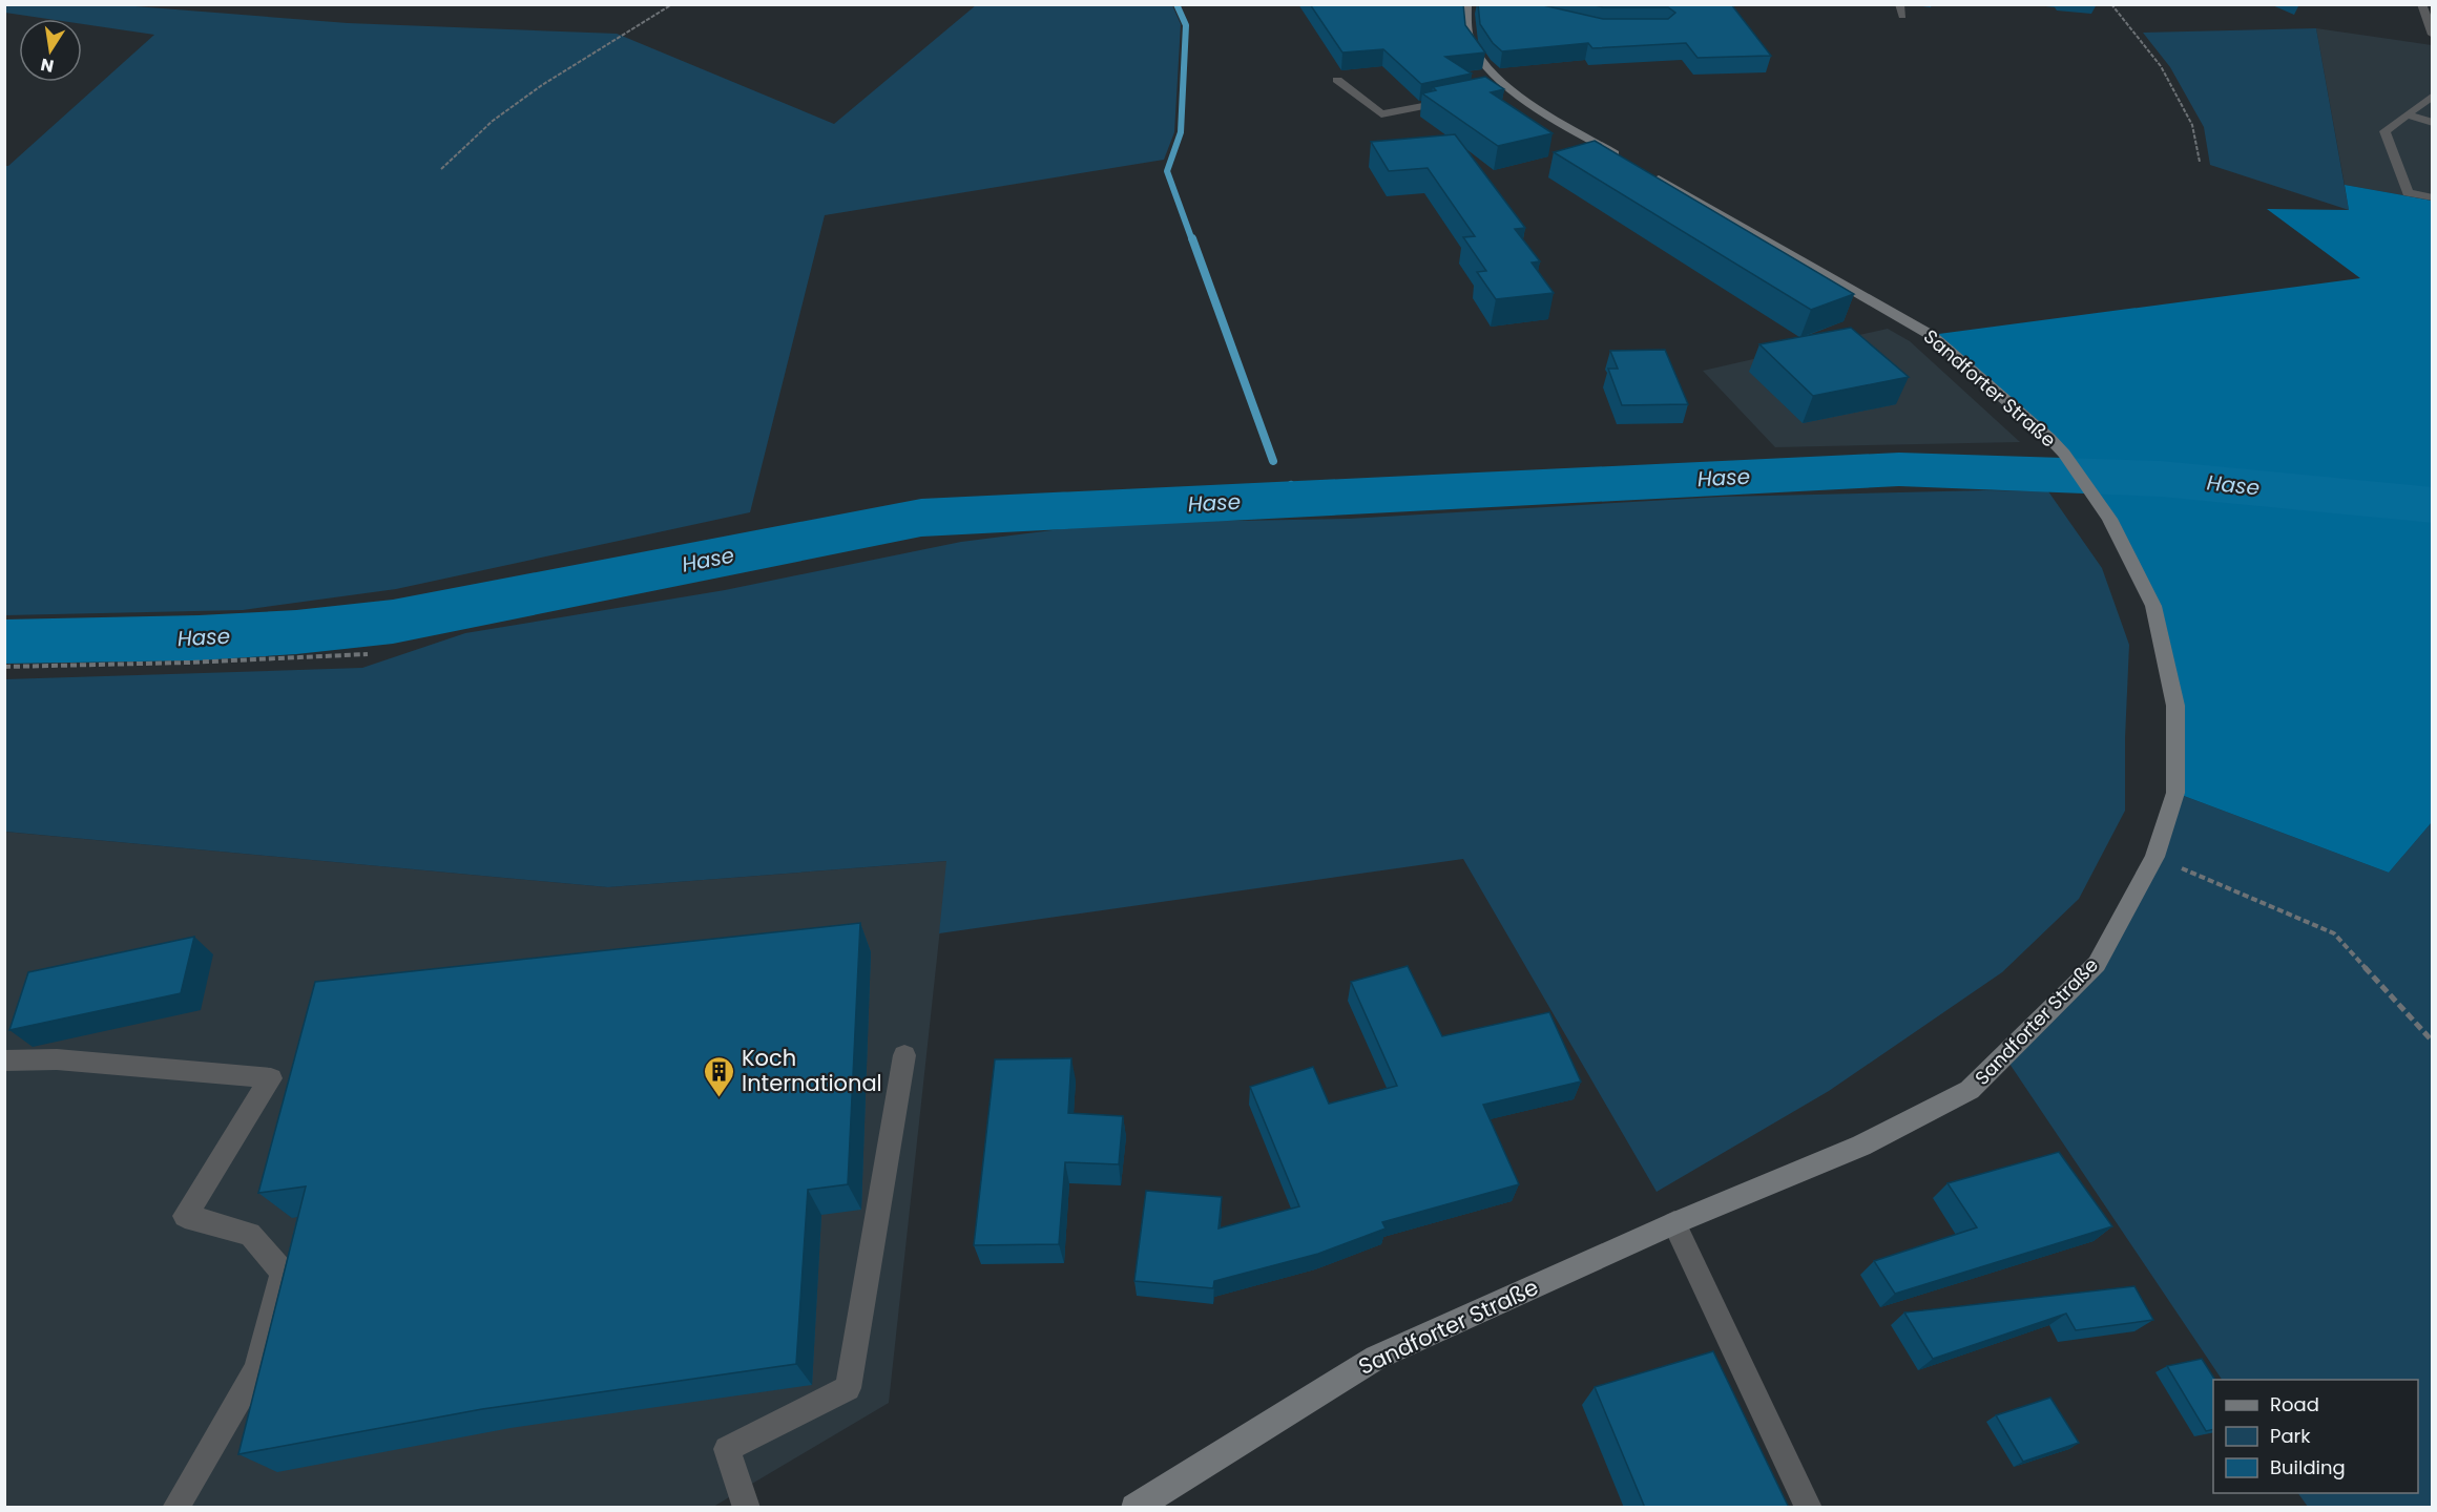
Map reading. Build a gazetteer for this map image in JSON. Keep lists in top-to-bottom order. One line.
{"streets":{"street":["Sandforter Straße"]},"water":["Hase"],"places":{"building":["Koch International"]},"legend":["Road","Park","Building"],"north":"bottom"}
